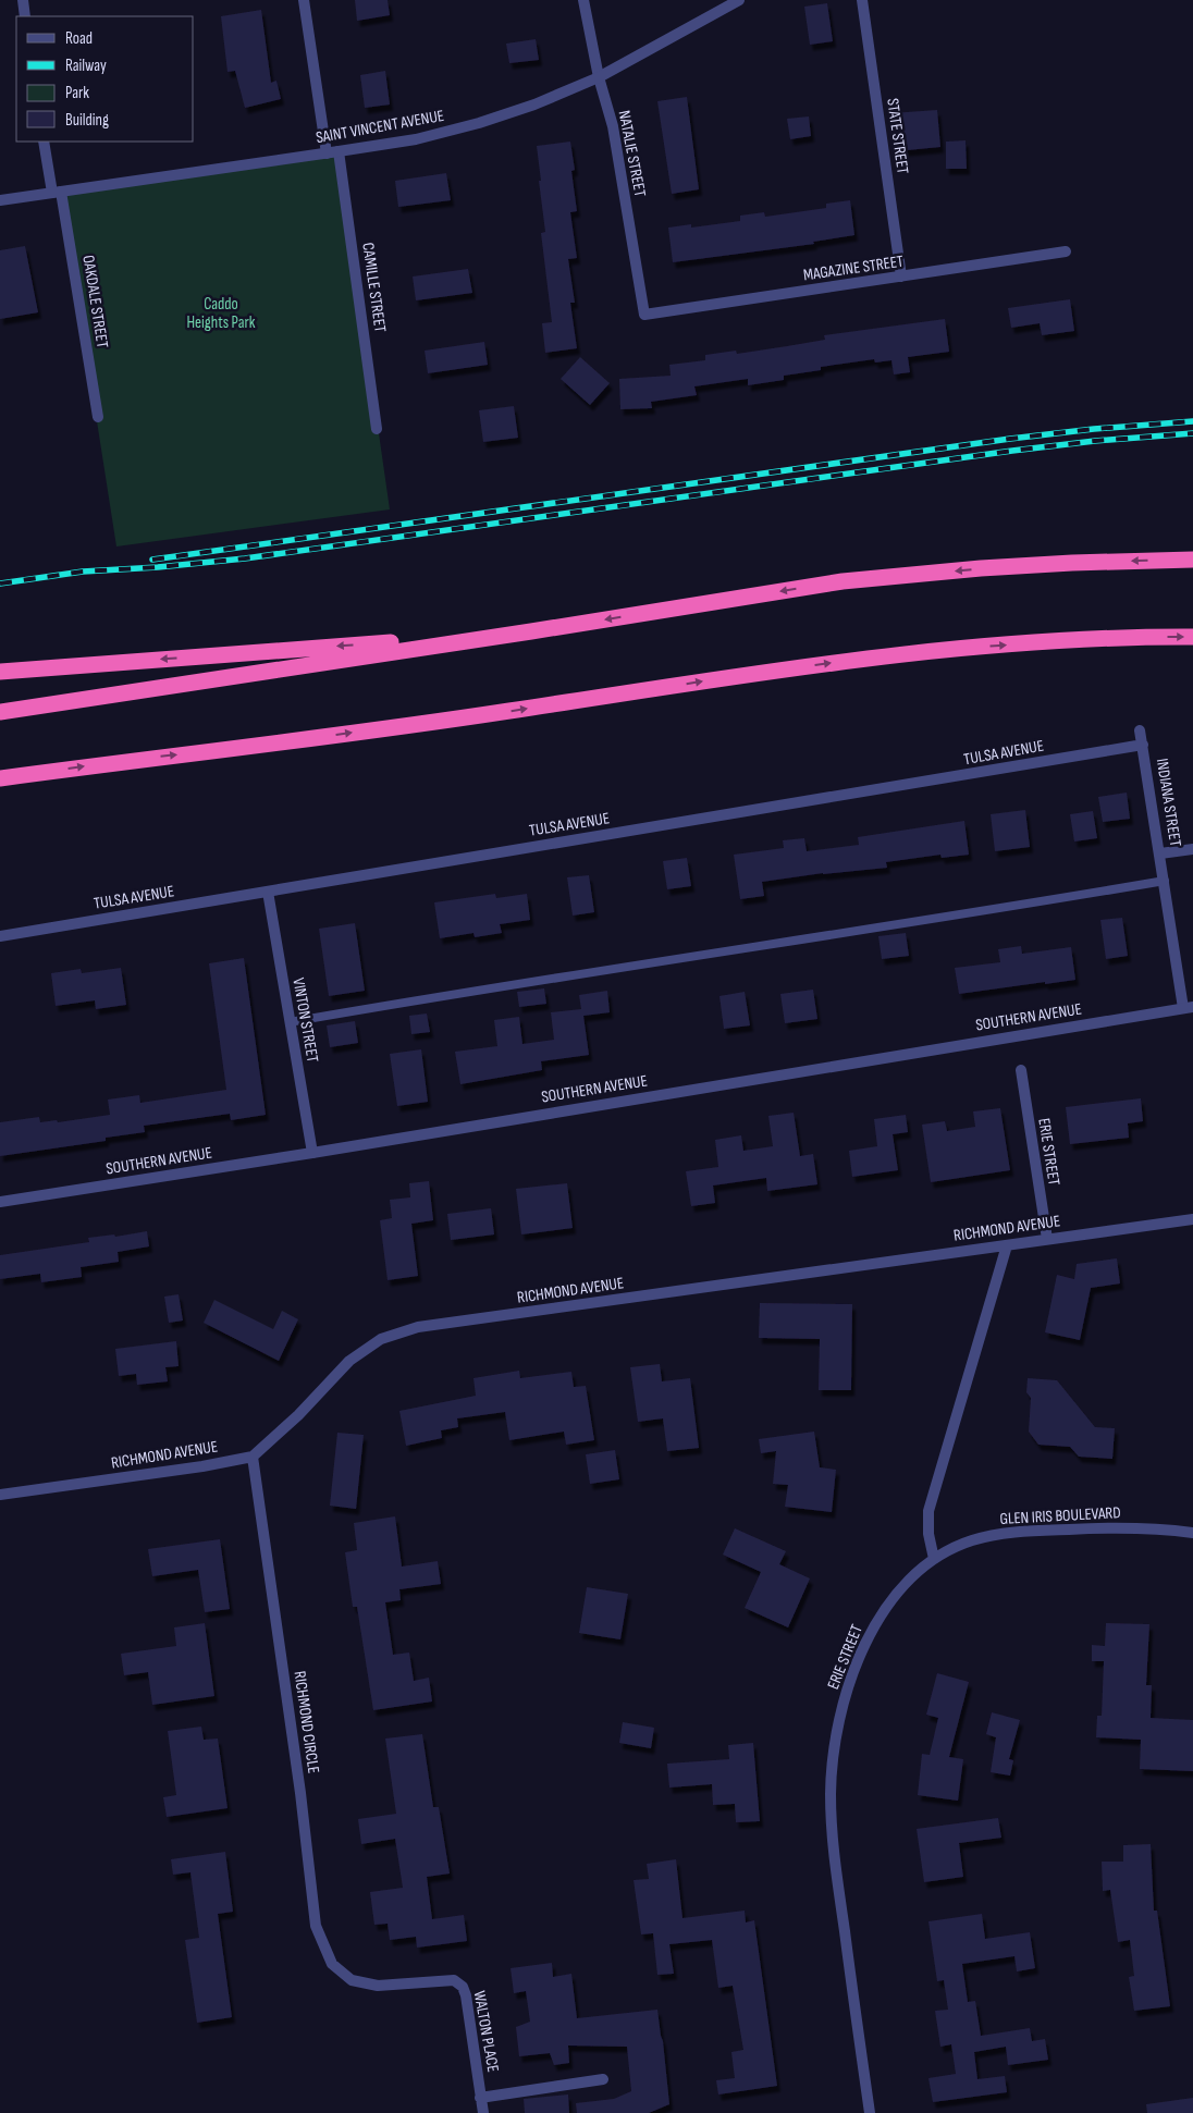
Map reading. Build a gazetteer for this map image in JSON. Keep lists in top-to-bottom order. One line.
{"streets":{"street":["SAINT VINCENT AVENUE","STATE STREET","NATALIE STREET","MAGAZINE STREET","CAMILLE STREET","OAKDALE STREET","TULSA AVENUE","INDIANA STREET","SOUTHERN AVENUE","VINTON STREET","ERIE STREET","RICHMOND AVENUE","GLEN IRIS BOULEVARD","RICHMOND CIRCLE","WALTON PLACE"]},"crossings":[["SAINT VINCENT AVENUE","NATALIE STREET"],["SAINT VINCENT AVENUE","CAMILLE STREET"],["SAINT VINCENT AVENUE","OAKDALE STREET"],["STATE STREET","MAGAZINE STREET"],["NATALIE STREET","MAGAZINE STREET"],["TULSA AVENUE","INDIANA STREET"],["TULSA AVENUE","VINTON STREET"],["INDIANA STREET","SOUTHERN AVENUE"],["SOUTHERN AVENUE","VINTON STREET"],["ERIE STREET","RICHMOND AVENUE"],["ERIE STREET","GLEN IRIS BOULEVARD"],["RICHMOND AVENUE","RICHMOND CIRCLE"],["RICHMOND CIRCLE","WALTON PLACE"]],"parks":["Caddo Heights Park"],"legend":["Road","Railway","Park","Building"]}
